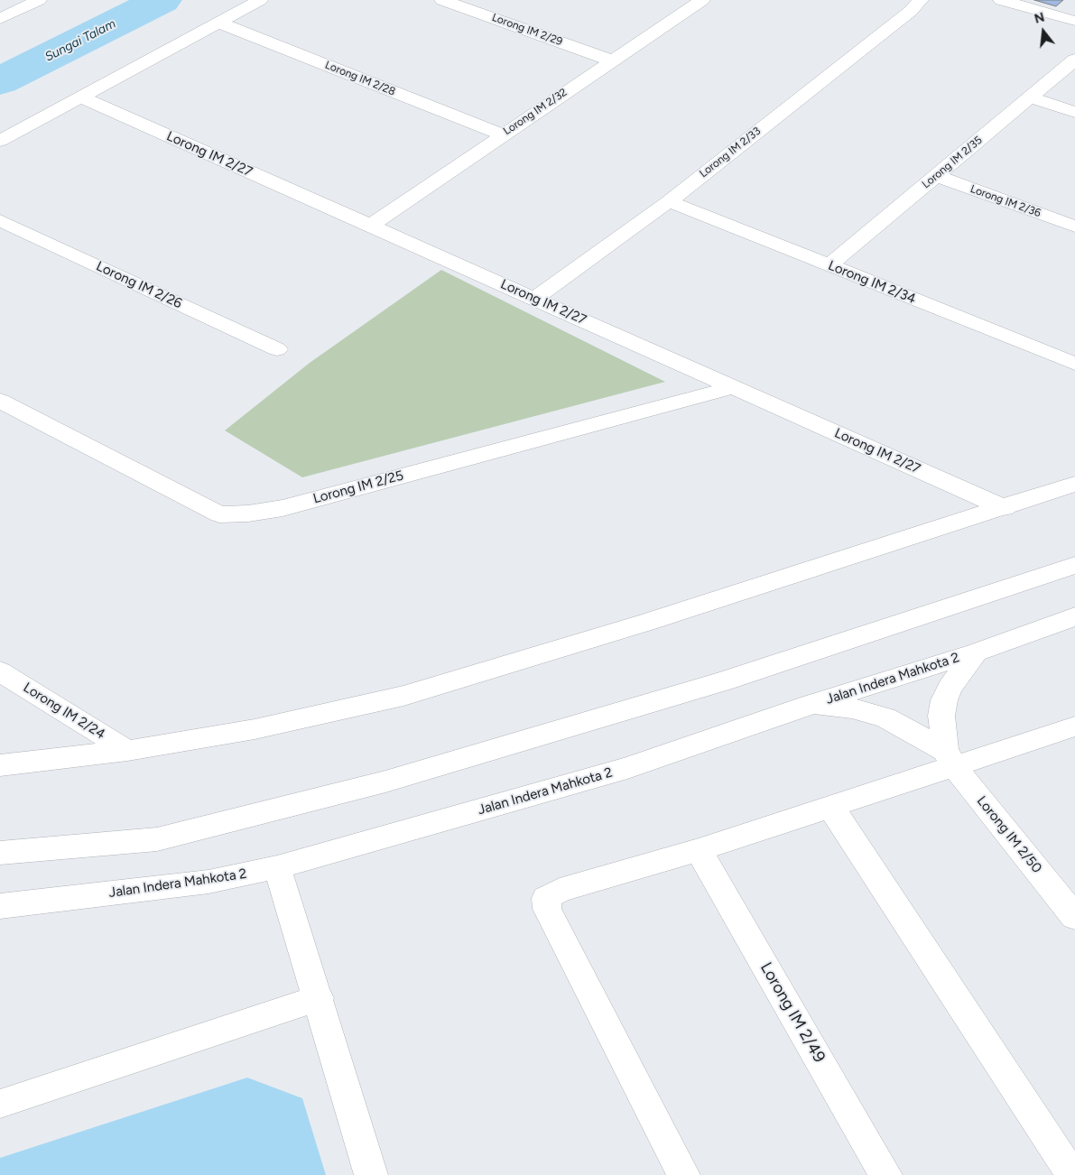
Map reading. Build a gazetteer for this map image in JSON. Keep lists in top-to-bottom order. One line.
{"streets":{"street":["Lorong IM 2/29","Lorong IM 2/28","Lorong IM 2/32","Lorong IM 2/33","Lorong IM 2/27","Lorong IM 2/35","Lorong IM 2/36","Lorong IM 2/34","Lorong IM 2/26","Lorong IM 2/25","Jalan Indera Mahkota 2","Lorong IM 2/24","Lorong IM 2/50","Lorong IM 2/49"]},"crossings":[["Lorong IM 2/29","Lorong IM 2/32"],["Lorong IM 2/28","Lorong IM 2/32"],["Lorong IM 2/32","Lorong IM 2/27"],["Lorong IM 2/33","Lorong IM 2/27"],["Lorong IM 2/33","Lorong IM 2/34"],["Lorong IM 2/27","Lorong IM 2/25"],["Lorong IM 2/35","Lorong IM 2/36"],["Lorong IM 2/35","Lorong IM 2/34"]],"water":["Sungai Talam"],"north":"top"}
